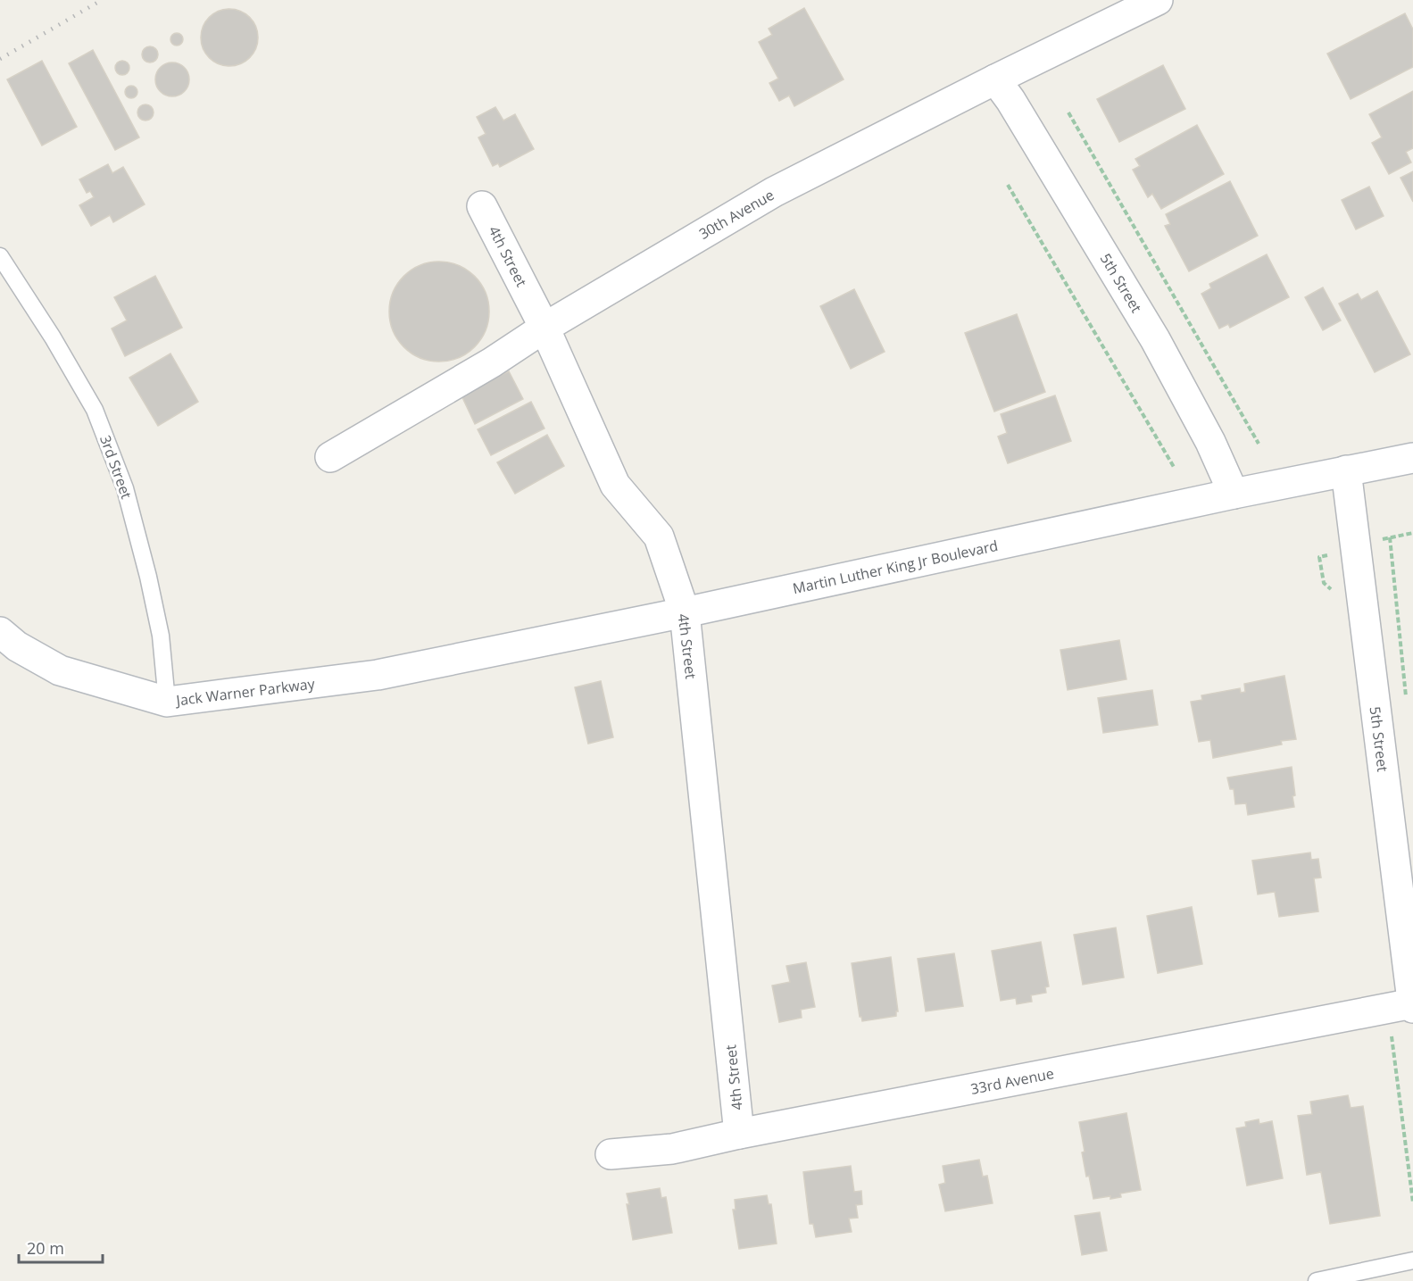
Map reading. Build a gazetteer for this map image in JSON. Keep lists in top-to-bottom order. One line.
{"streets":{"street":["30th Avenue","4th Street","5th Street","Martin Luther King Jr Boulevard","Jack Warner Parkway","33rd Avenue"],"lane":["3rd Street"]},"crossings":[["30th Avenue","4th Street"],["30th Avenue","5th Street"],["4th Street","Martin Luther King Jr Boulevard"],["4th Street","33rd Avenue"],["5th Street","Martin Luther King Jr Boulevard"],["5th Street","33rd Avenue"],["3rd Street","Jack Warner Parkway"],["Martin Luther King Jr Boulevard","Jack Warner Parkway"]],"scale_bar":"20 m"}
